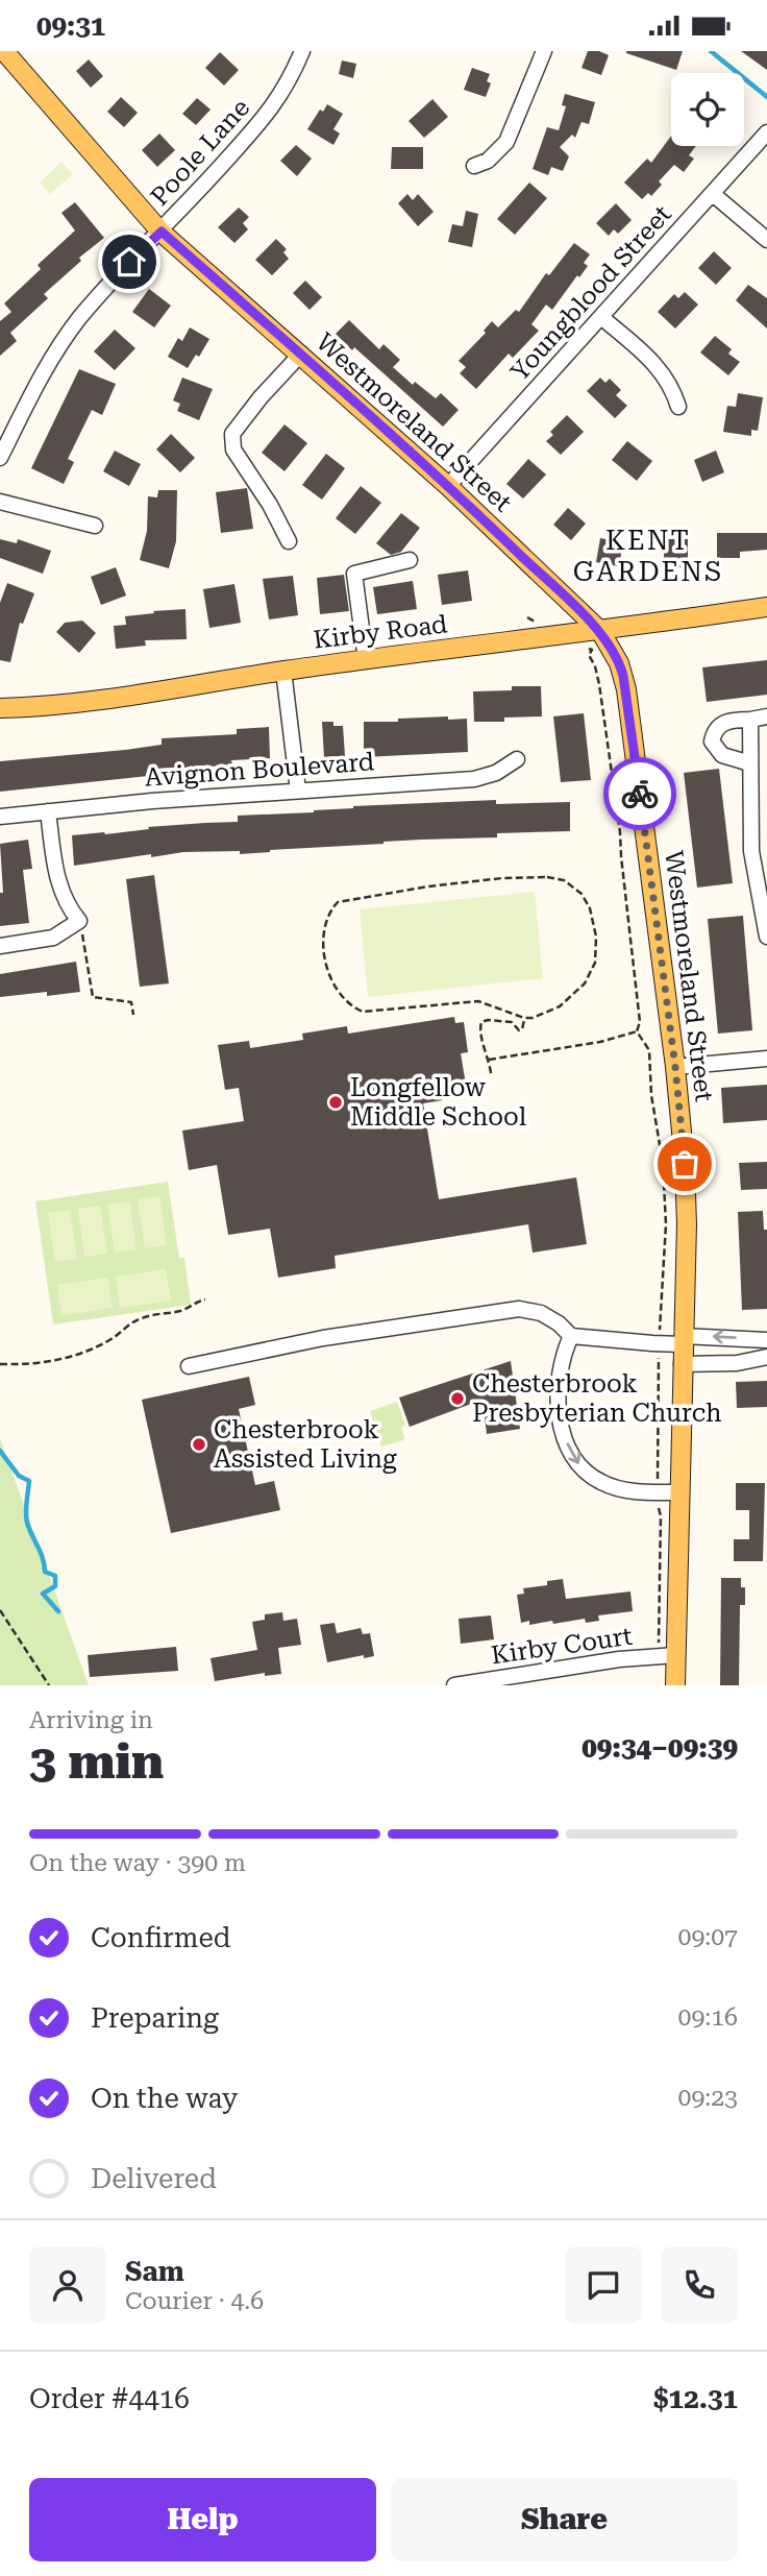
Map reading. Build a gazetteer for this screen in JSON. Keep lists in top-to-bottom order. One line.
{"streets":{"main road":["Westmoreland Street","Kirby Road"],"street":["Poole Lane","Youngblood Street","Avignon Boulevard","Kirby Court"]},"crossings":[["Poole Lane","Westmoreland Street"],["Youngblood Street","Westmoreland Street"],["Westmoreland Street","Kirby Road"],["Westmoreland Street","Kirby Court"]],"districts":["KENT GARDENS"],"places":["Longfellow Middle School","Chesterbrook Presbyterian Church","Chesterbrook Assisted Living"],"page":{"status":"09:31","heading":["3 min","Arriving in","09:34–09:39"],"panel":["Sam","Courier · 4.6","Order #4416","$12.31"],"bar":"On the way · 390 m","list":[["Confirmed","09:07"],["Preparing","09:16"],["On the way","09:23"],"Delivered"],"buttons":["Help","Share"]}}
